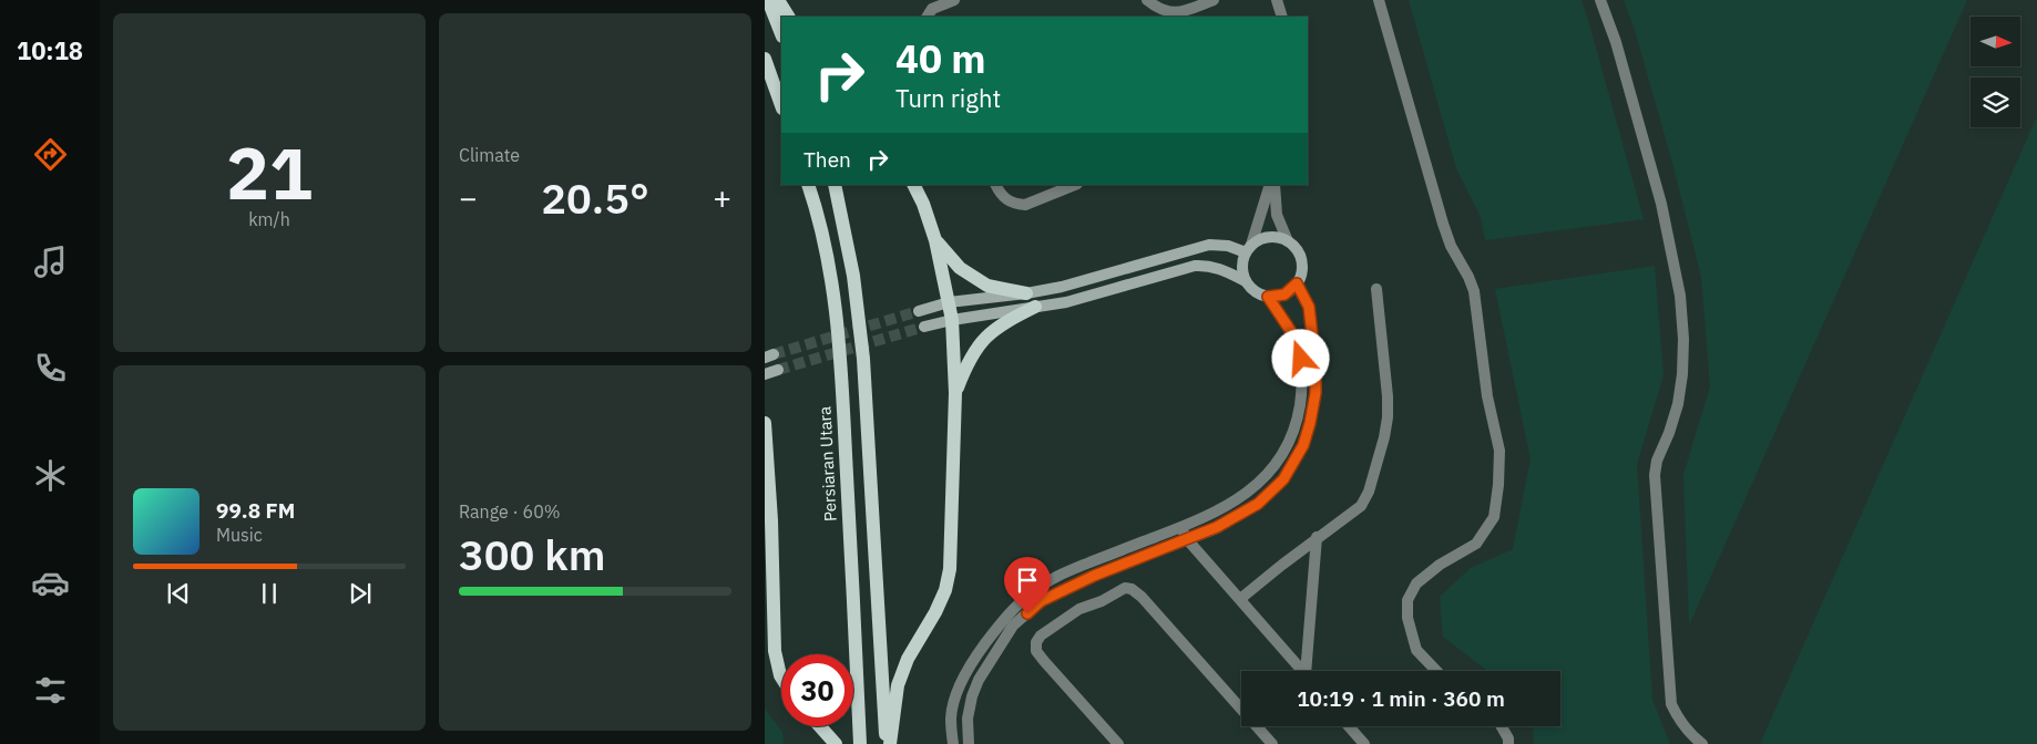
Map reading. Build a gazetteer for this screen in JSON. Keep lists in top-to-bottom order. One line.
{"streets":{"main road":["Persiaran Utara"]},"north":"right","page":{"tabs":"10:18","tile":[["21","km/h"],"Climate",["Range · 60%","300 km"]],"turn":["40 m","Turn right"],"then":"Then","heat":["−","20.5°","+"],"song":["99.8 FM","Music"],"limit":"30","trip":"10:19 · 1 min · 360 m"}}
